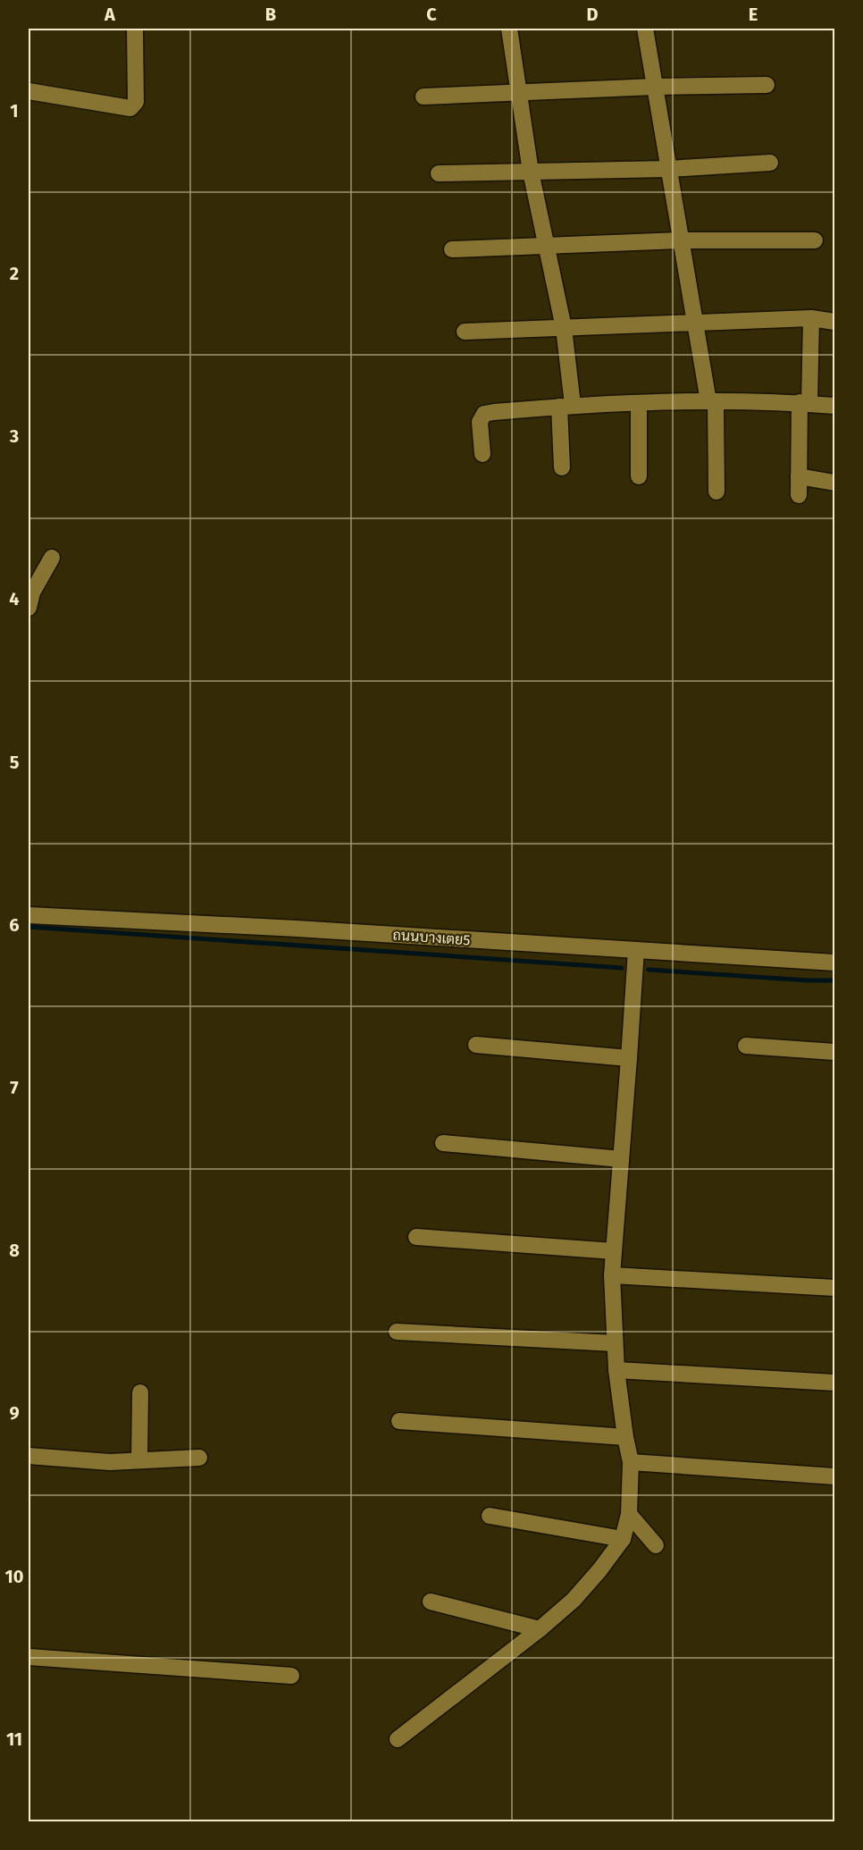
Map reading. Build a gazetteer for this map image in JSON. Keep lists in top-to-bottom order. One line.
{"streets":{"street":["ถนนบางเตย5"]},"grid":{"columns":["A","B","C","D","E"],"rows":["1","2","3","4","5","6","7","8","9","10","11"]}}
